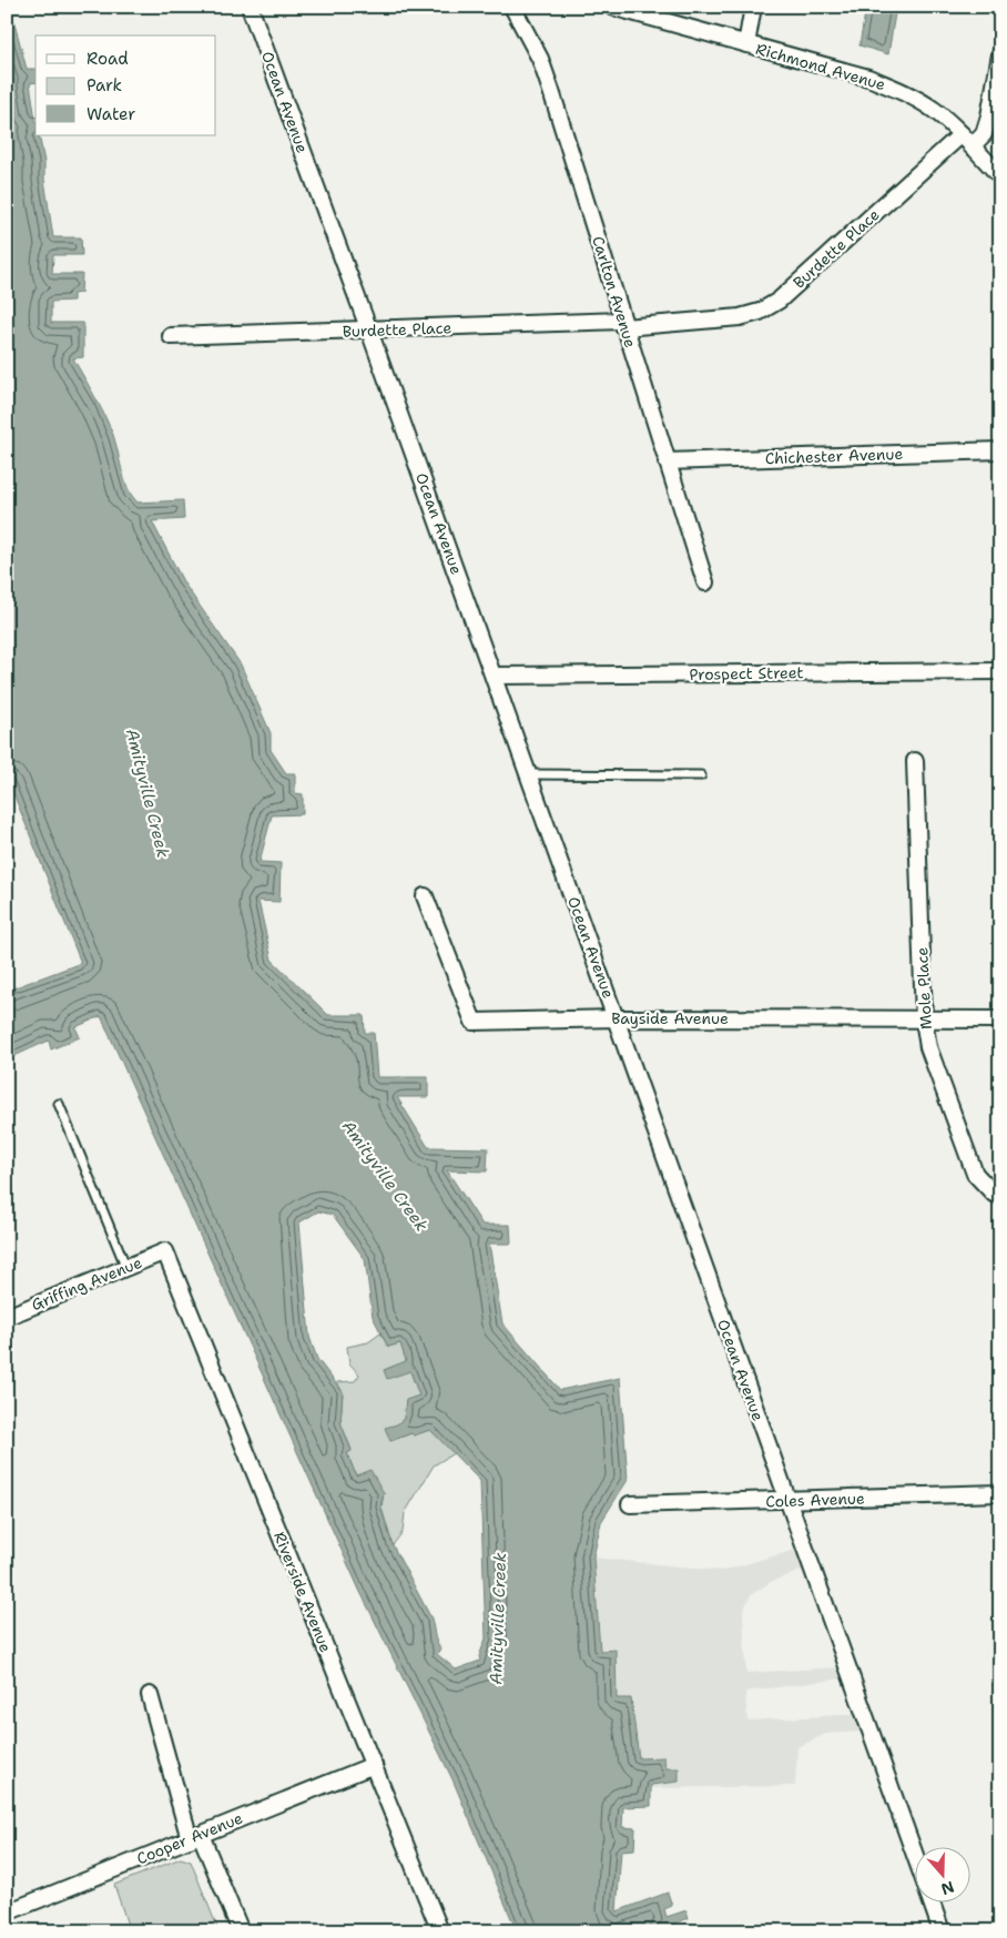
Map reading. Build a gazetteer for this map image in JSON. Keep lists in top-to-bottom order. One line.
{"streets":{"street":["Richmond Avenue","Ocean Avenue","Burdette Place","Carlton Avenue","Chichester Avenue","Prospect Street","Mole Place","Bayside Avenue","Griffing Avenue","Coles Avenue","Riverside Avenue","Cooper Avenue"]},"crossings":[["Richmond Avenue","Burdette Place"],["Ocean Avenue","Burdette Place"],["Ocean Avenue","Prospect Street"],["Ocean Avenue","Bayside Avenue"],["Ocean Avenue","Coles Avenue"],["Burdette Place","Carlton Avenue"],["Carlton Avenue","Chichester Avenue"],["Mole Place","Bayside Avenue"],["Griffing Avenue","Riverside Avenue"],["Riverside Avenue","Cooper Avenue"]],"water":["Amityville Creek"],"legend":["Road","Park","Water"],"north":"bottom"}
